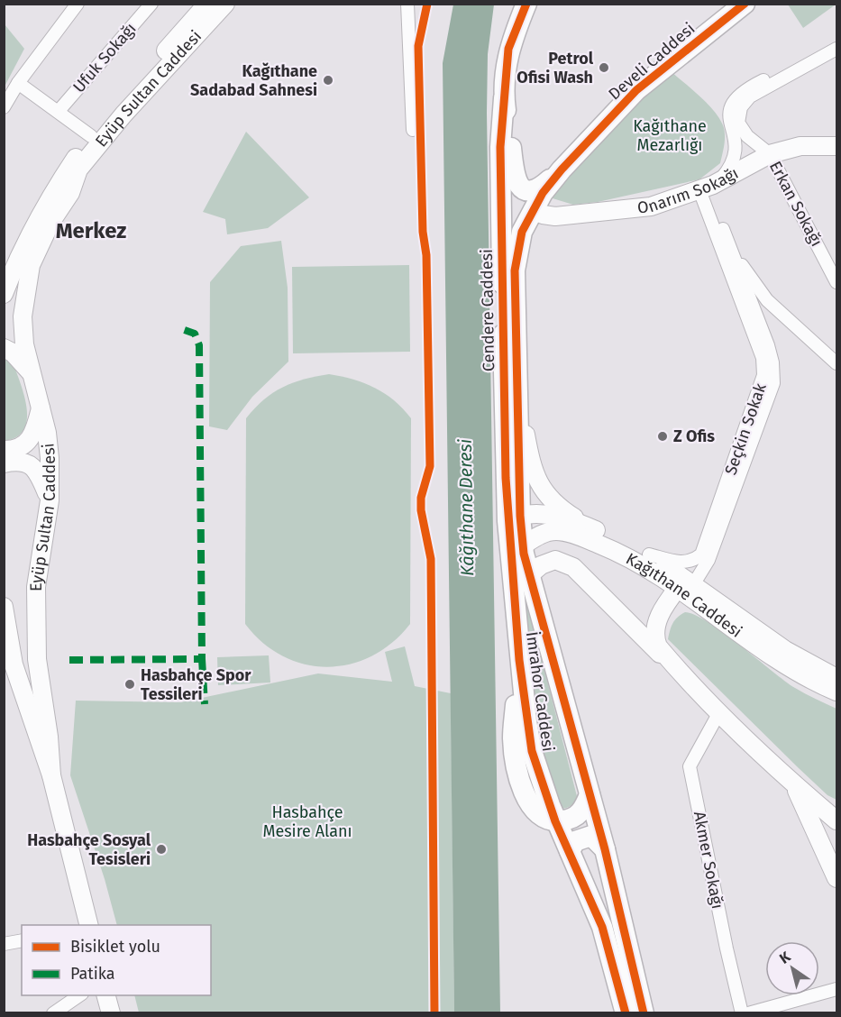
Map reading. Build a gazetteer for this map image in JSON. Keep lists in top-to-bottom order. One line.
{"streets":{"main road":["Develi Caddesi","Eyüp Sultan Caddesi","Onarım Sokağı","Cendere Caddesi","Kağıthane Caddesi","İmrahor Caddesi"],"street":["Ufuk Sokağı","Erkan Sokağı","Seçkin Sokak","Akmer Sokağı"]},"crossings":[["Develi Caddesi","Cendere Caddesi"],["Onarım Sokağı","Erkan Sokağı"],["Onarım Sokağı","Cendere Caddesi"],["Onarım Sokağı","Seçkin Sokak"],["Cendere Caddesi","Kağıthane Caddesi"],["Cendere Caddesi","İmrahor Caddesi"],["Seçkin Sokak","Kağıthane Caddesi"],["Kağıthane Caddesi","İmrahor Caddesi"]],"districts":["Merkez"],"water":["Kâğıthane Deresi"],"parks":["Kağıthane Mezarlığı","Hasbahçe Mesire Alanı"],"places":["Petrol Ofisi Wash","Kağıthane Sadabad Sahnesi","Z Ofis","Hasbahçe Spor Tessileri","Hasbahçe Sosyal Tesisleri"],"legend":["Bisiklet yolu","Patika"],"north":"top left"}
